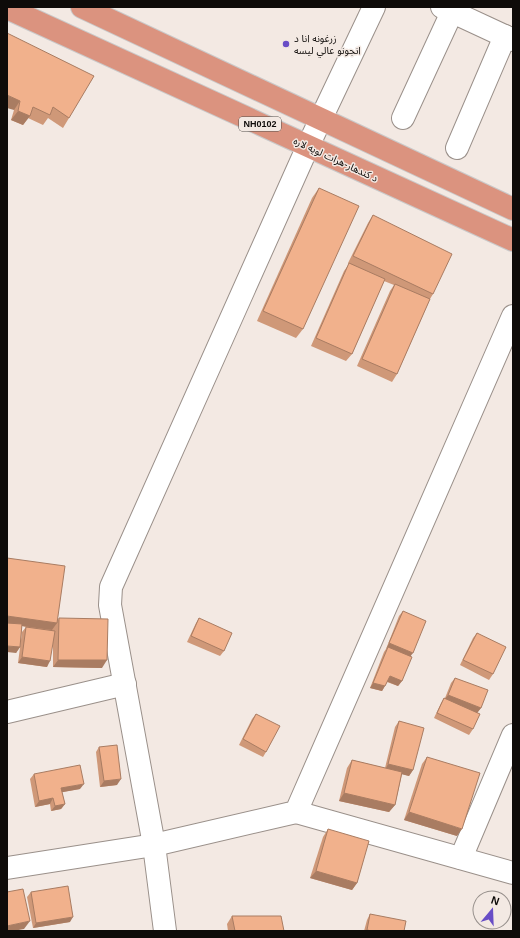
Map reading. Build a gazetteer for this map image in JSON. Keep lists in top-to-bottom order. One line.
{"streets":{"highway":["NH0102","د کندهار-هرات لويه لاره"]},"places":["زرغونه انا د انجونو عالي لیسه"],"north":"top"}
